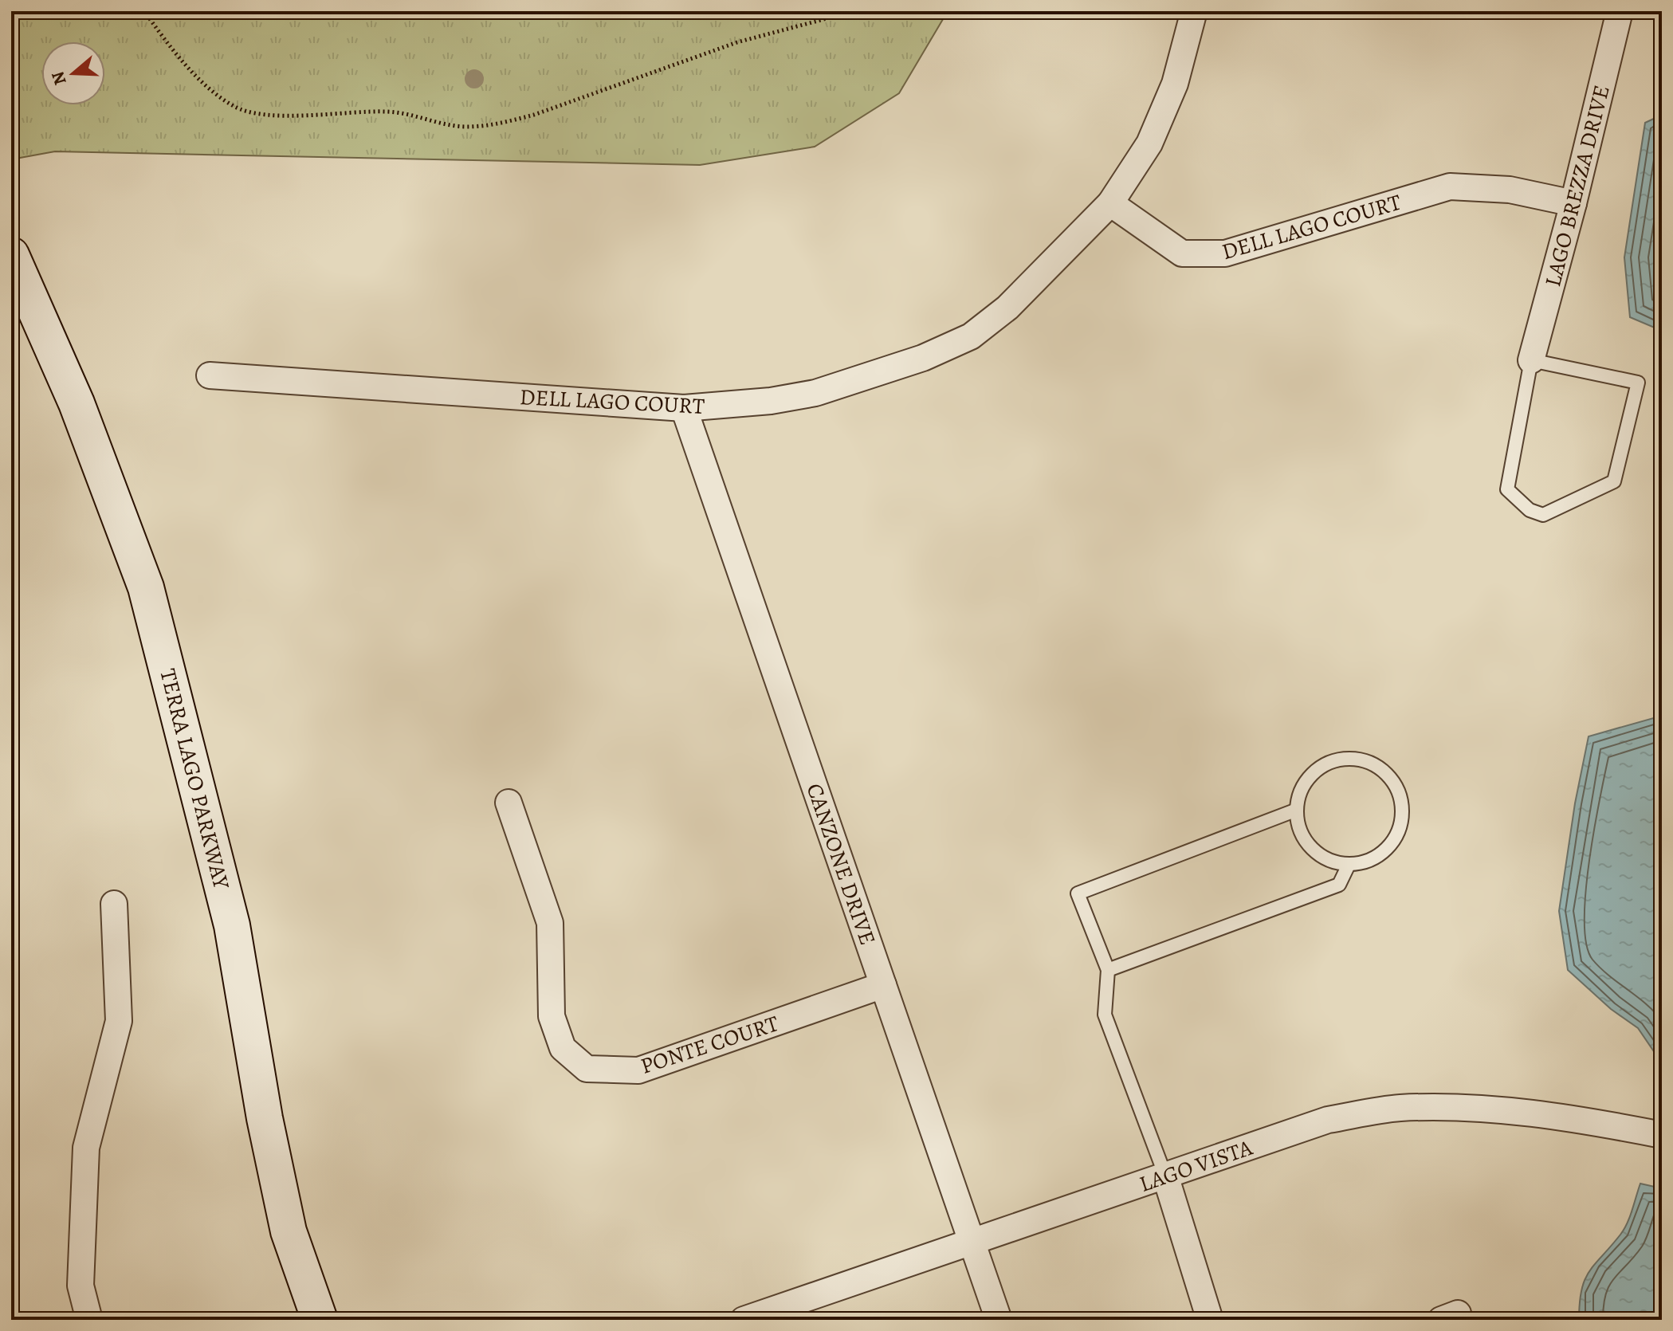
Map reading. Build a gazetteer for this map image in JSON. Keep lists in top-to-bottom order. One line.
{"streets":{"street":["LAGO BREZZA DRIVE","DELL LAGO COURT","TERRA LAGO PARKWAY","CANZONE DRIVE","PONTE COURT","LAGO VISTA"]},"crossings":[["LAGO BREZZA DRIVE","DELL LAGO COURT"],["DELL LAGO COURT","CANZONE DRIVE"],["CANZONE DRIVE","PONTE COURT"],["CANZONE DRIVE","LAGO VISTA"]],"north":"left"}
